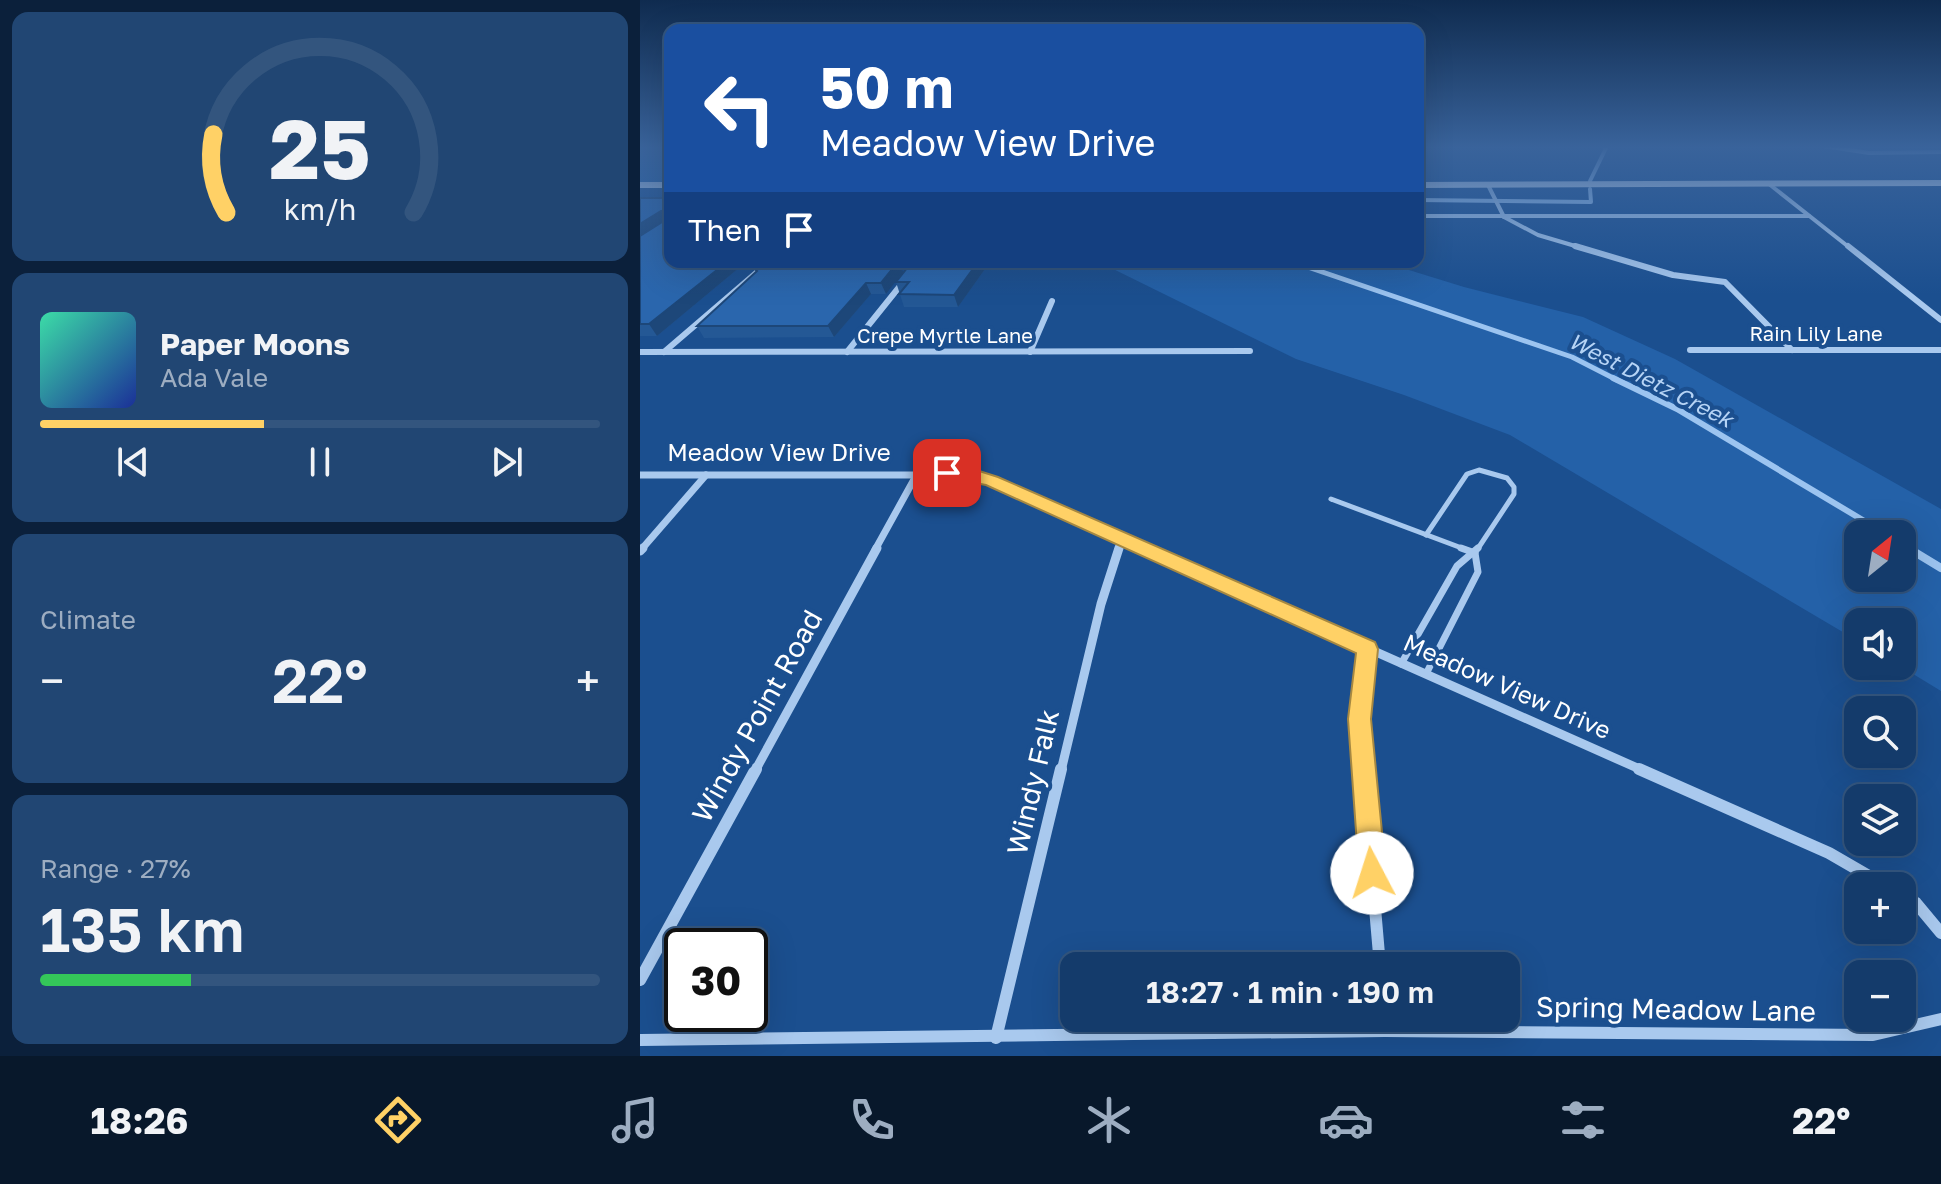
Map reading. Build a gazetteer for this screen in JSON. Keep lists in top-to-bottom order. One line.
{"streets":{"street":["Rain Lily Lane","Crepe Myrtle Lane","Meadow View Drive","Windy Point Road","Windy Falk","Spring Meadow Lane"]},"crossings":[["Meadow View Drive","Windy Point Road"],["Meadow View Drive","Windy Falk"],["Windy Falk","Spring Meadow Lane"]],"water":["West Dietz Creek"],"north":"top right","page":{"turn":["50 m","Meadow View Drive"],"then":"Then","song":["Paper Moons","Ada Vale"],"map_buttons":["+","−"],"tile":["Climate",["Range · 27%","135 km"]],"heat":["−","22°","+"],"limit":"30","trip":"18:27 · 1 min · 190 m","tabs":["18:26","22°"],"gauge":["25","km/h"]}}
